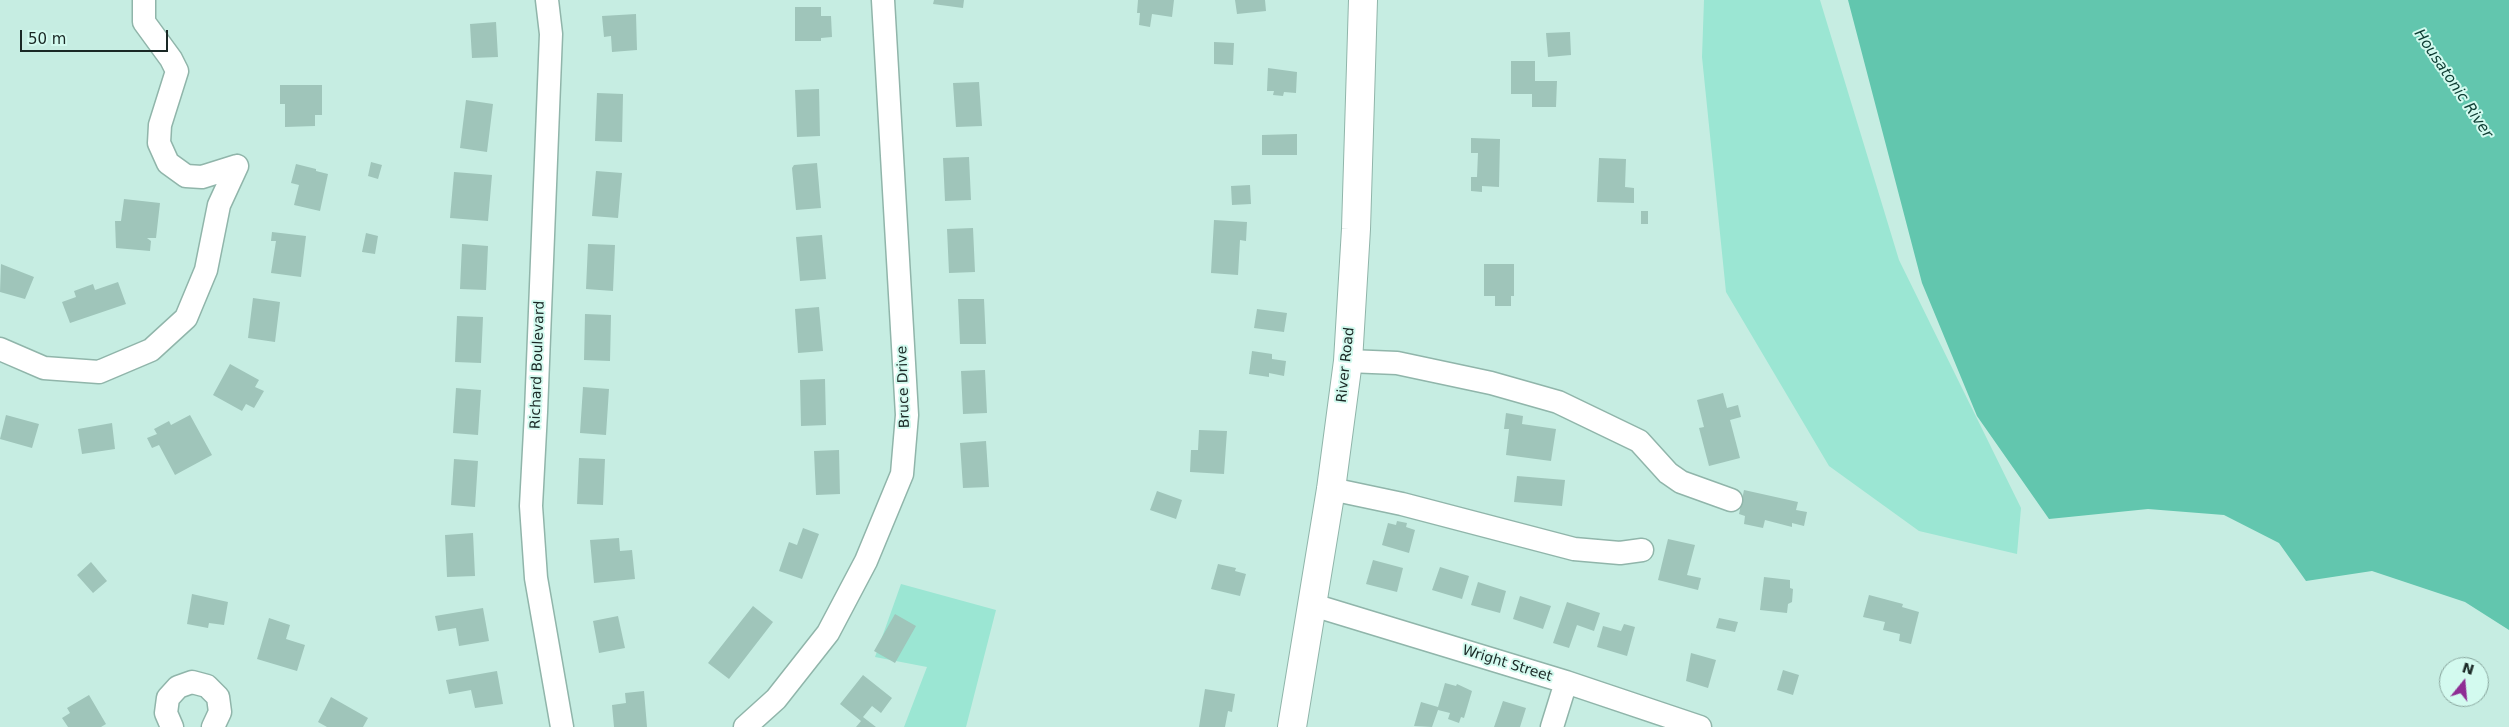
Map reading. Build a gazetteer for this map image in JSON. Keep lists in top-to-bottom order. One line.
{"streets":{"main road":["River Road"],"street":["Richard Boulevard","Bruce Drive","Wright Street"]},"crossings":[["River Road","Wright Street"]],"water":["Housatonic River"],"scale_bar":"50 m","north":"top"}
